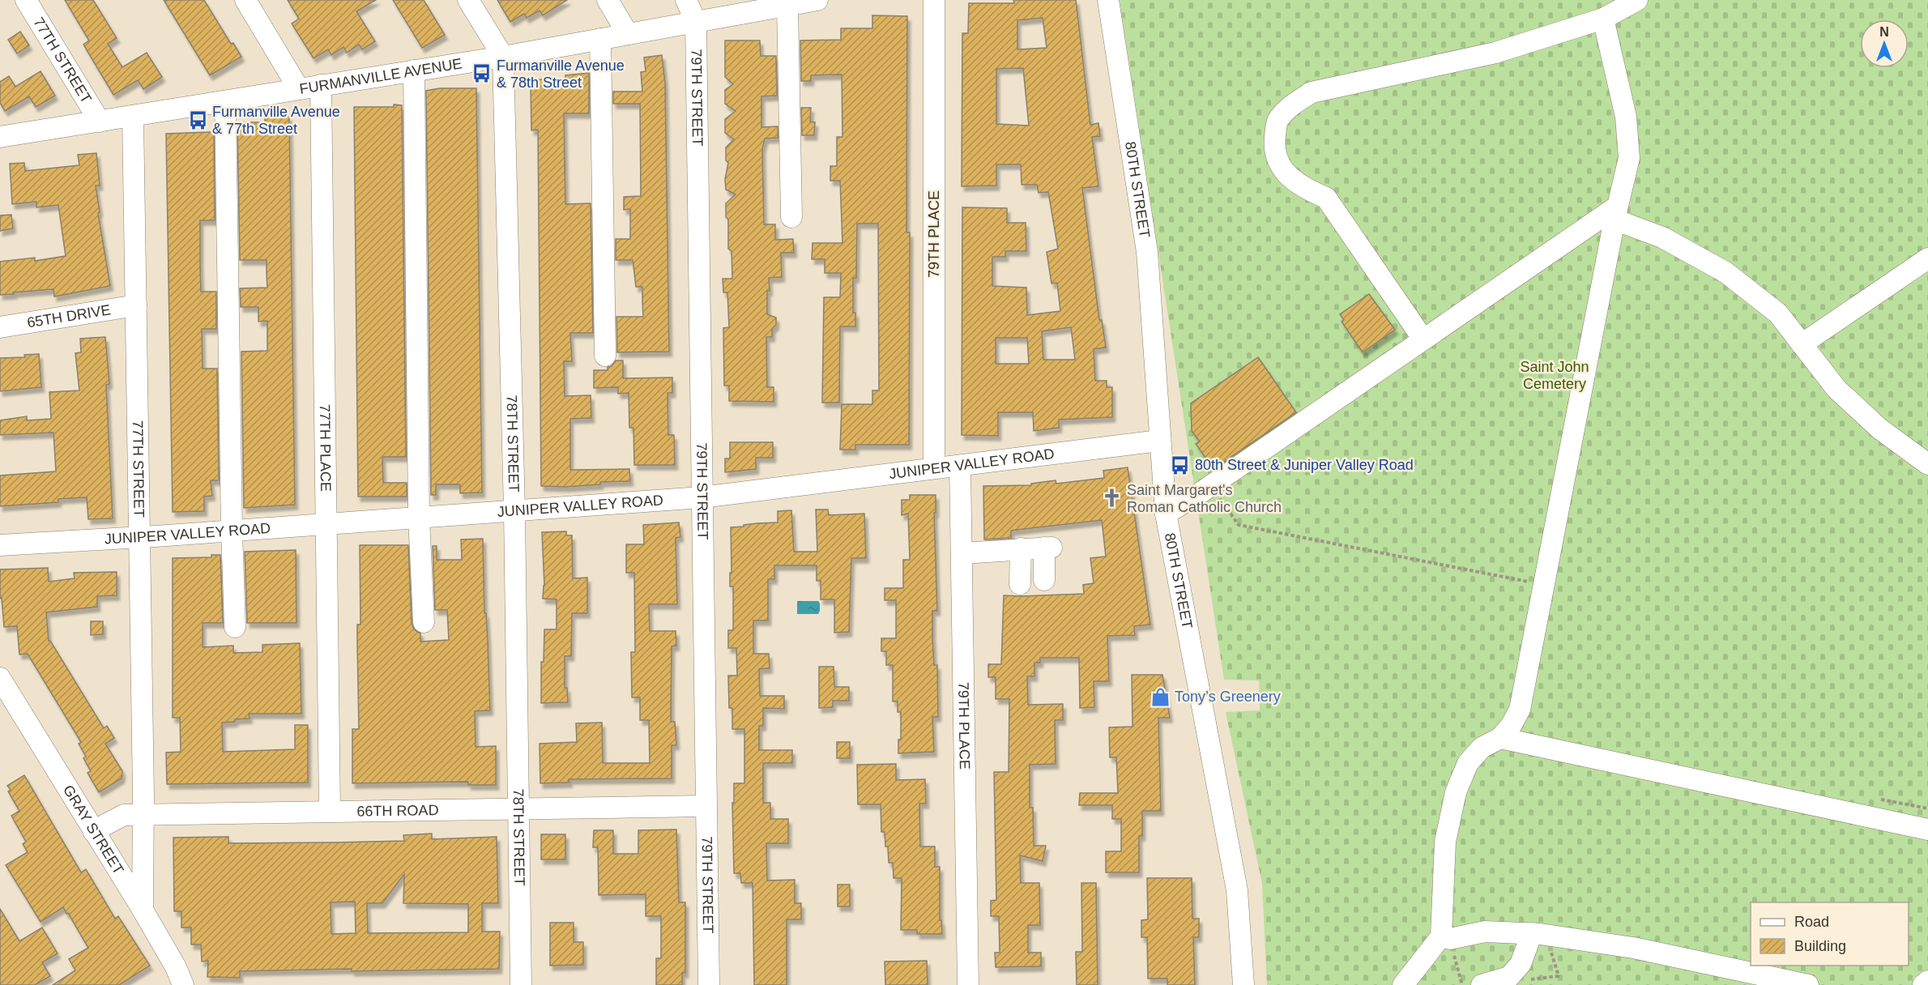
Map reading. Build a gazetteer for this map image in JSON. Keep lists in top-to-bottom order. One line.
{"streets":{"street":["77TH STREET","FURMANVILLE AVENUE","79TH STREET","80TH STREET","79TH PLACE","65TH DRIVE","78TH STREET","77TH PLACE","JUNIPER VALLEY ROAD","66TH ROAD","GRAY STREET"]},"crossings":[["77TH STREET","FURMANVILLE AVENUE"],["77TH STREET","65TH DRIVE"],["77TH STREET","JUNIPER VALLEY ROAD"],["77TH STREET","66TH ROAD"],["77TH STREET","GRAY STREET"],["FURMANVILLE AVENUE","79TH STREET"],["FURMANVILLE AVENUE","78TH STREET"],["FURMANVILLE AVENUE","77TH PLACE"],["79TH STREET","JUNIPER VALLEY ROAD"],["79TH STREET","66TH ROAD"],["80TH STREET","JUNIPER VALLEY ROAD"],["79TH PLACE","JUNIPER VALLEY ROAD"],["78TH STREET","JUNIPER VALLEY ROAD"],["78TH STREET","66TH ROAD"],["77TH PLACE","JUNIPER VALLEY ROAD"],["77TH PLACE","66TH ROAD"],["66TH ROAD","GRAY STREET"]],"parks":["Saint John Cemetery"],"places":{"bus stop":["Furmanville Avenue & 78th Street","Furmanville Avenue & 77th Street","80th Street & Juniper Valley Road"],"church":["Saint Margaret's Roman Catholic Church"],"shop":["Tony’s Greenery"]},"legend":["Road","Building"],"north":"top"}
